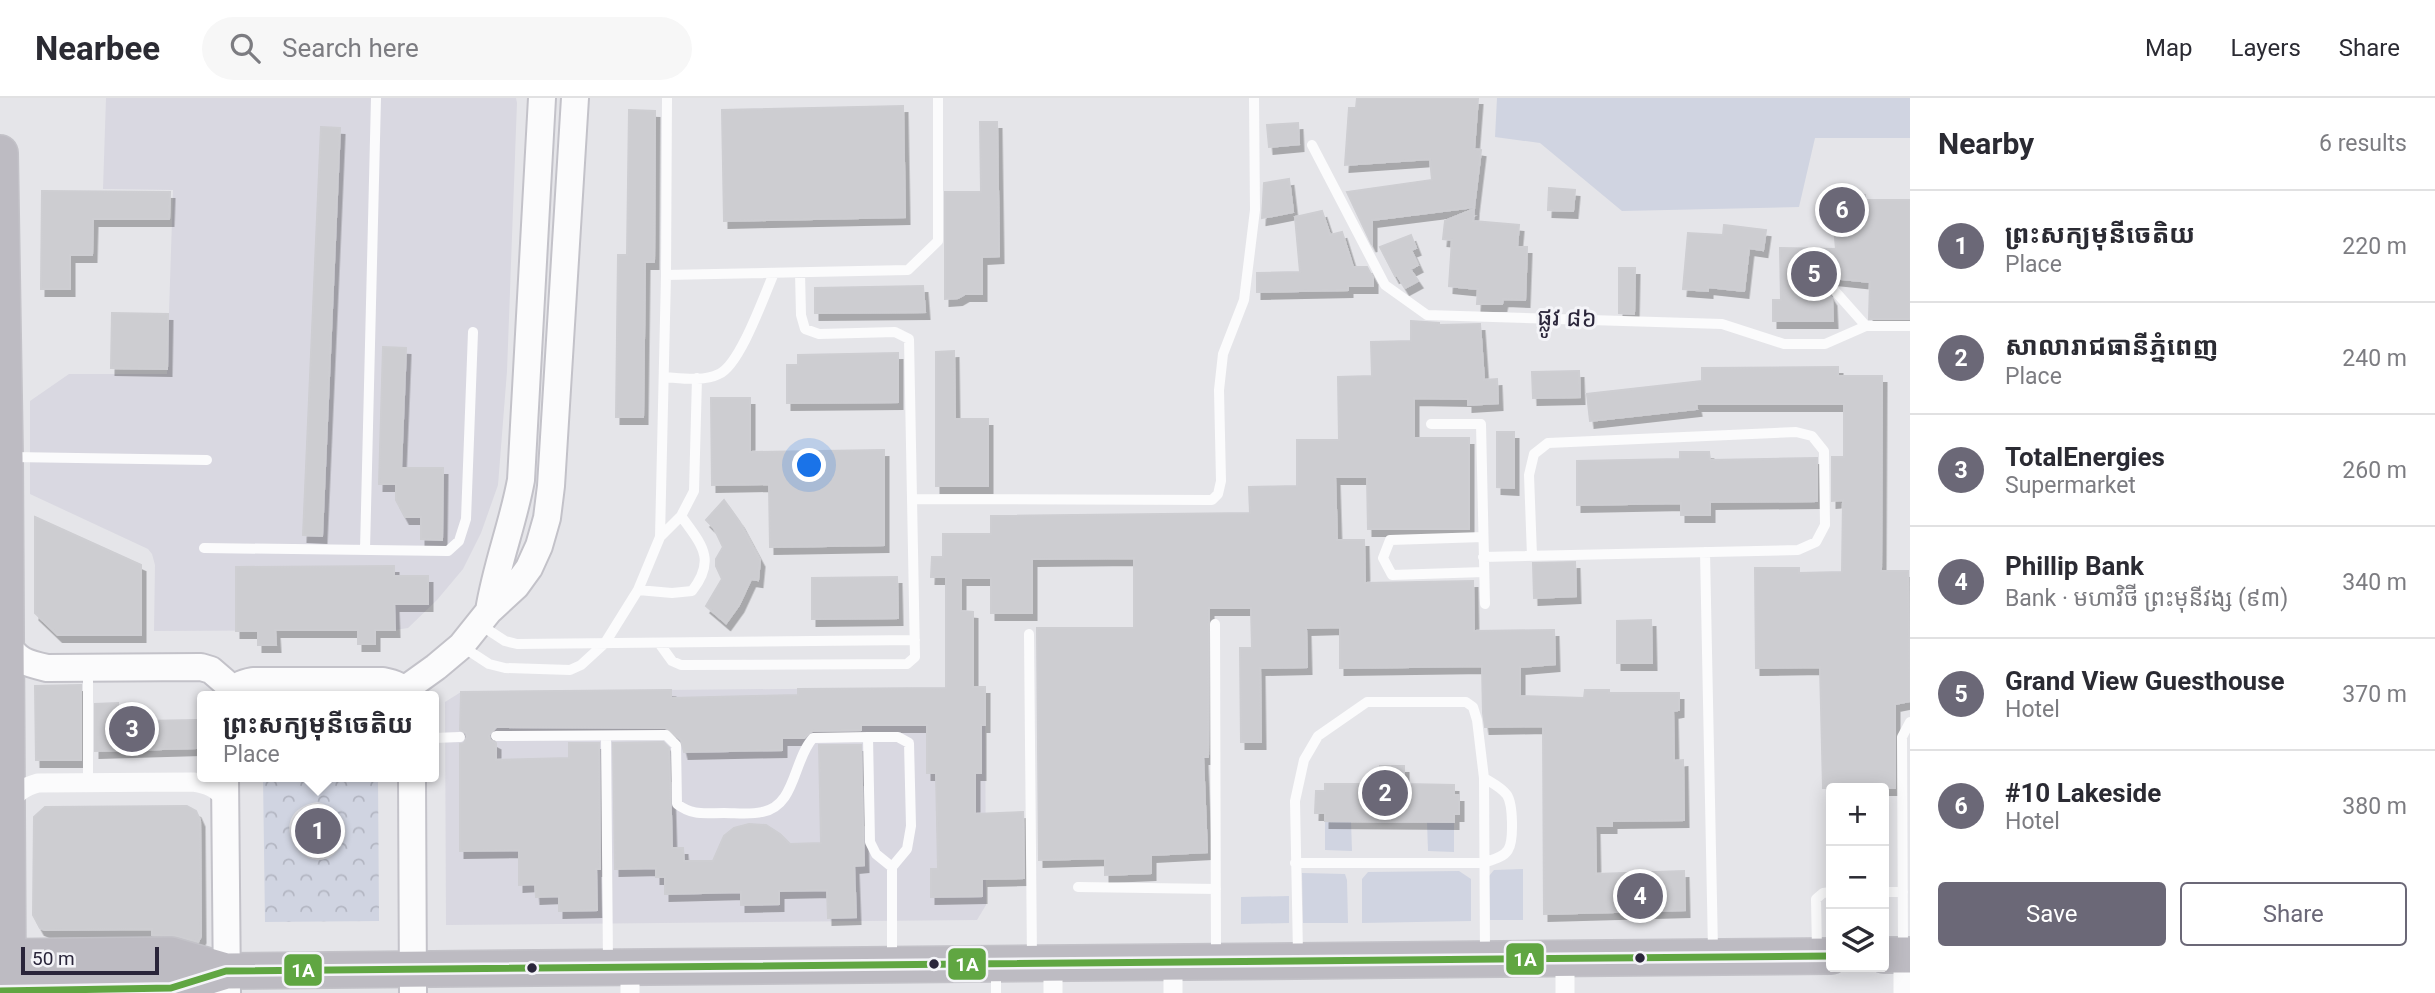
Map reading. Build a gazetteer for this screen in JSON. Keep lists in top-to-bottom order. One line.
{"streets":{"lane":["ផ្លូវ ៨៦"]},"lines":["transit line 1A"],"scale_bar":"50 m","page":{"header":"Nearbee","search":"Search here","nav":["Map","Layers","Share"],"heading":["Nearby","6 results"],"pins":["6","5","3","2","1","4"],"list":[{"mark":"1","name":"ព្រះសក្យមុនីចេតិយ","note":"Place","value":"220 m"},{"mark":"2","name":"សាលារាជធានីភ្នំពេញ","note":"Place","value":"240 m"},{"mark":"3","name":"TotalEnergies","note":"Supermarket","value":"260 m"},{"mark":"4","name":"Phillip Bank","note":"Bank · មហាវិថី ព្រះមុនីវង្ស (៩៣)","value":"340 m"},{"mark":"5","name":"Grand View Guesthouse","note":"Hotel","value":"370 m"},{"mark":"6","name":"#10 Lakeside","note":"Hotel","value":"380 m"}],"popup":["ព្រះសក្យមុនីចេតិយ","Place"],"map_buttons":["+","−"],"buttons":["Save","Share"],"scale":"50 m"}}
